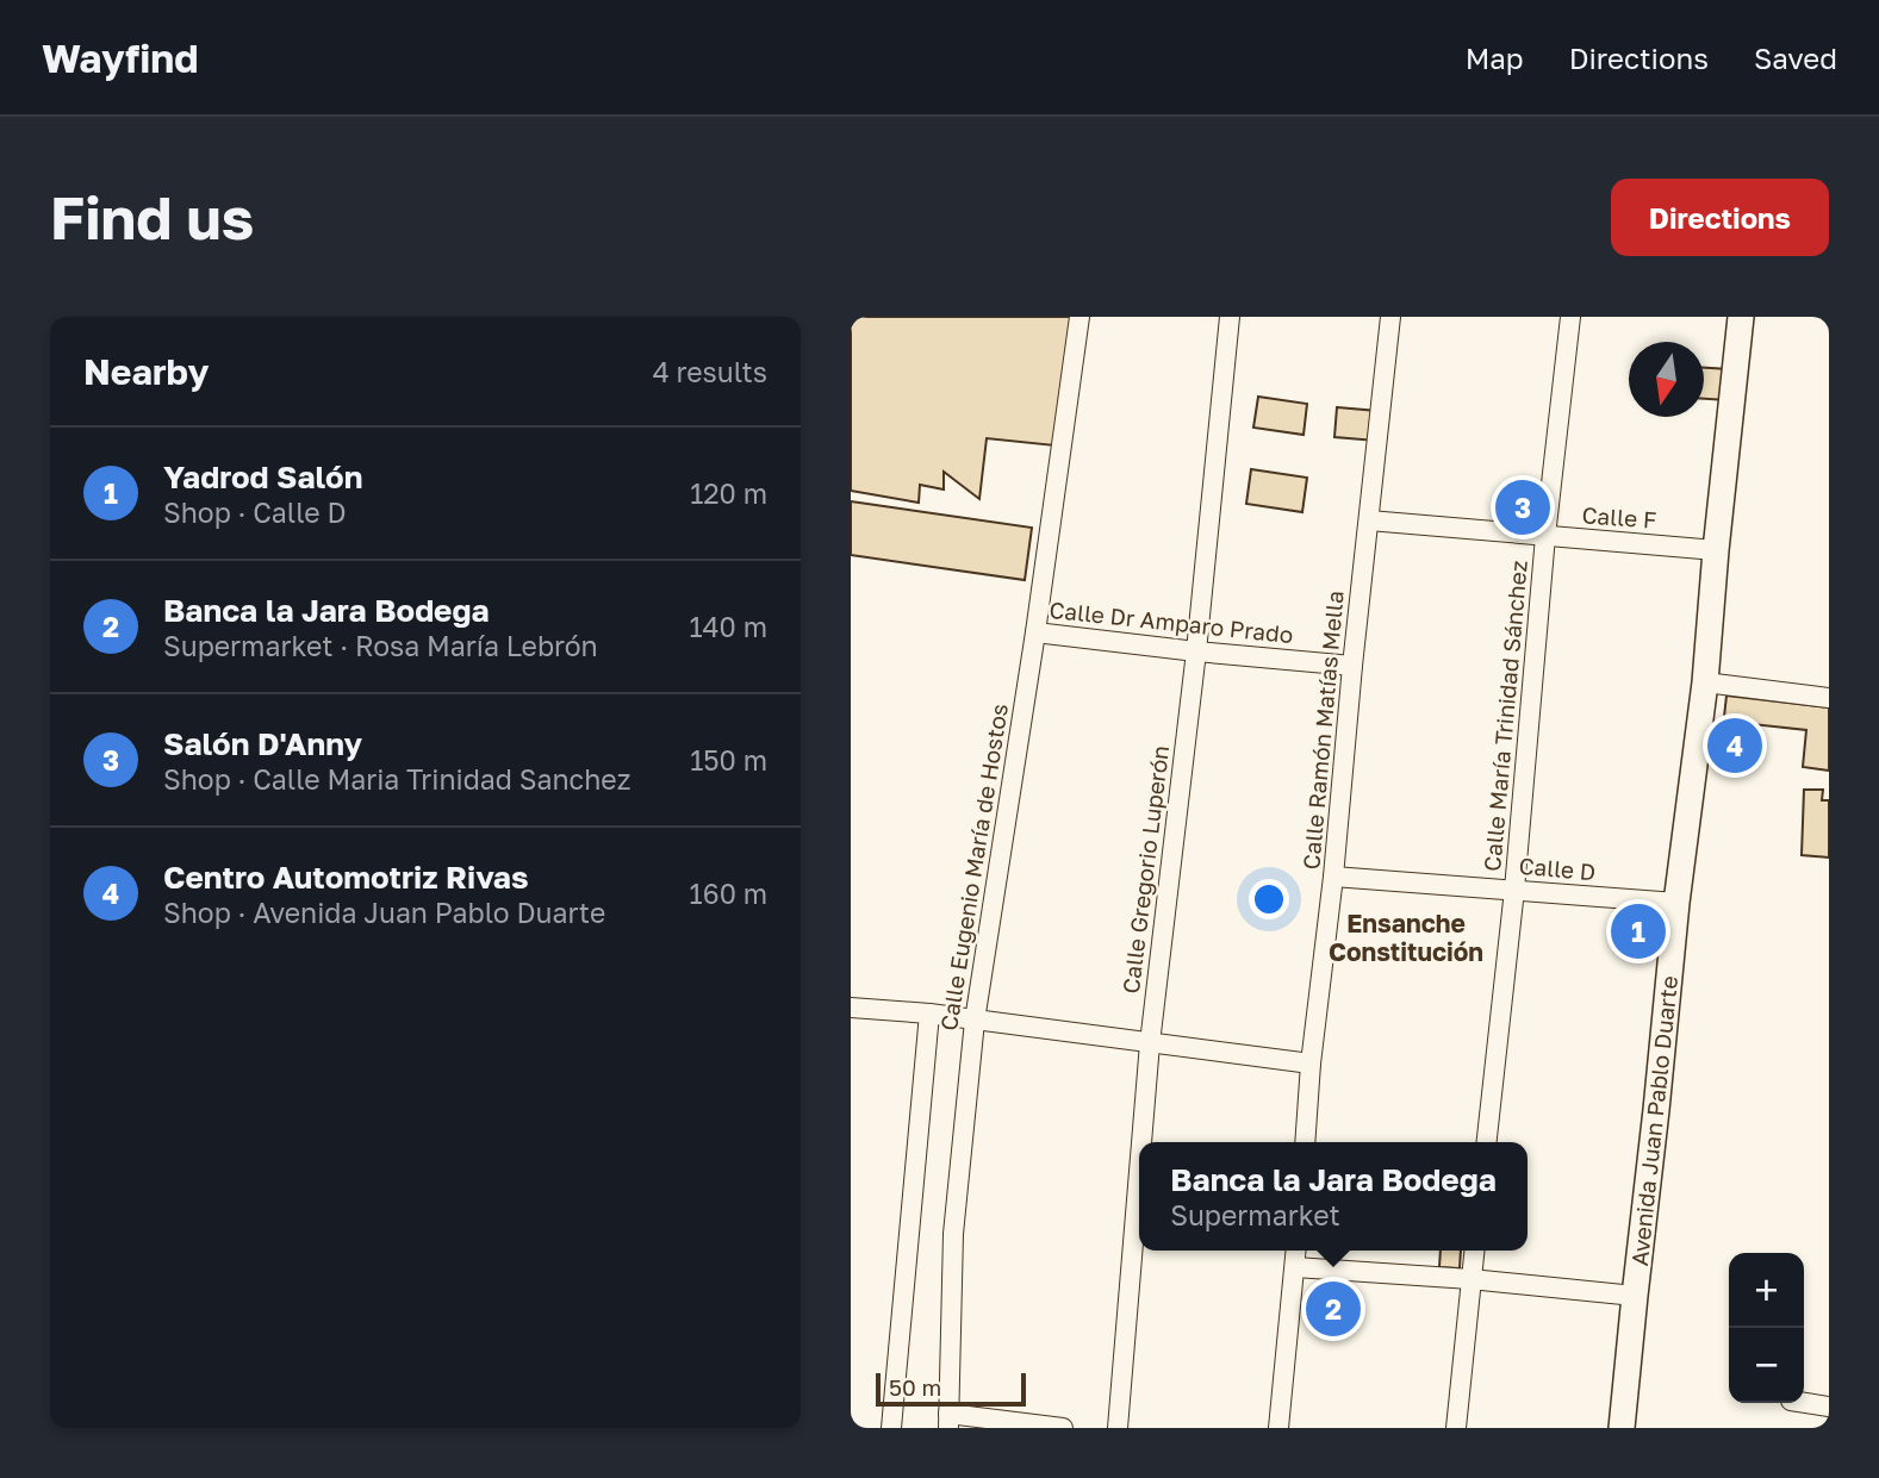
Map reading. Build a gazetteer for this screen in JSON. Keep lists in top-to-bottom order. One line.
{"streets":{"main road":["Avenida Juan Pablo Duarte"],"street":["Calle F","Calle Dr Amparo Prado","Calle María Trinidad Sánchez","Calle Ramón Matías Mella","Calle Eugenio María de Hostos","Calle D","Calle Gregorio Luperón"]},"crossings":[["Calle F","Calle María Trinidad Sánchez"],["Calle F","Calle Ramón Matías Mella"],["Calle F","Avenida Juan Pablo Duarte"],["Calle Dr Amparo Prado","Calle Ramón Matías Mella"],["Calle Dr Amparo Prado","Calle Eugenio María de Hostos"],["Calle Dr Amparo Prado","Calle Gregorio Luperón"],["Calle María Trinidad Sánchez","Calle D"],["Calle Ramón Matías Mella","Calle D"],["Calle D","Avenida Juan Pablo Duarte"]],"districts":["Ensanche Constitución"],"scale_bar":"50 m","north":"bottom","page":{"header":"Wayfind","nav":["Map","Directions","Saved"],"buttons":"Directions","title":"Find us","heading":["Nearby","4 results"],"list":[{"mark":"1","name":"Yadrod Salón","note":"Shop · Calle D","value":"120 m"},{"mark":"2","name":"Banca la Jara Bodega","note":"Supermarket · Rosa María Lebrón","value":"140 m"},{"mark":"3","name":"Salón D'Anny","note":"Shop · Calle Maria Trinidad Sanchez","value":"150 m"},{"mark":"4","name":"Centro Automotriz Rivas","note":"Shop · Avenida Juan Pablo Duarte","value":"160 m"}],"pins":["3","4","1","2"],"popup":["Banca la Jara Bodega","Supermarket"],"map_buttons":["+","−"],"scale":"50 m"}}
